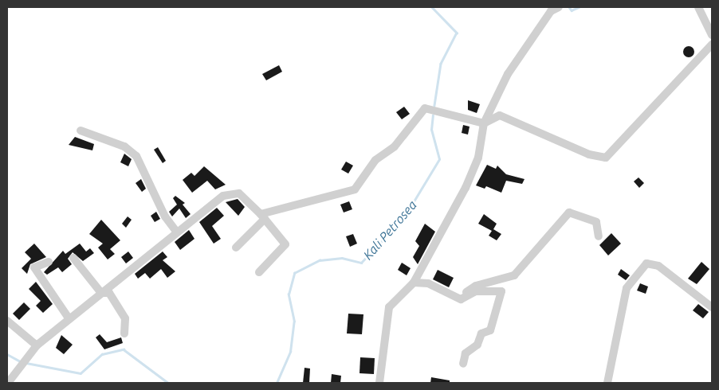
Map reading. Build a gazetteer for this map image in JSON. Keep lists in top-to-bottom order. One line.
{"water":["Kali Petrosea"]}
